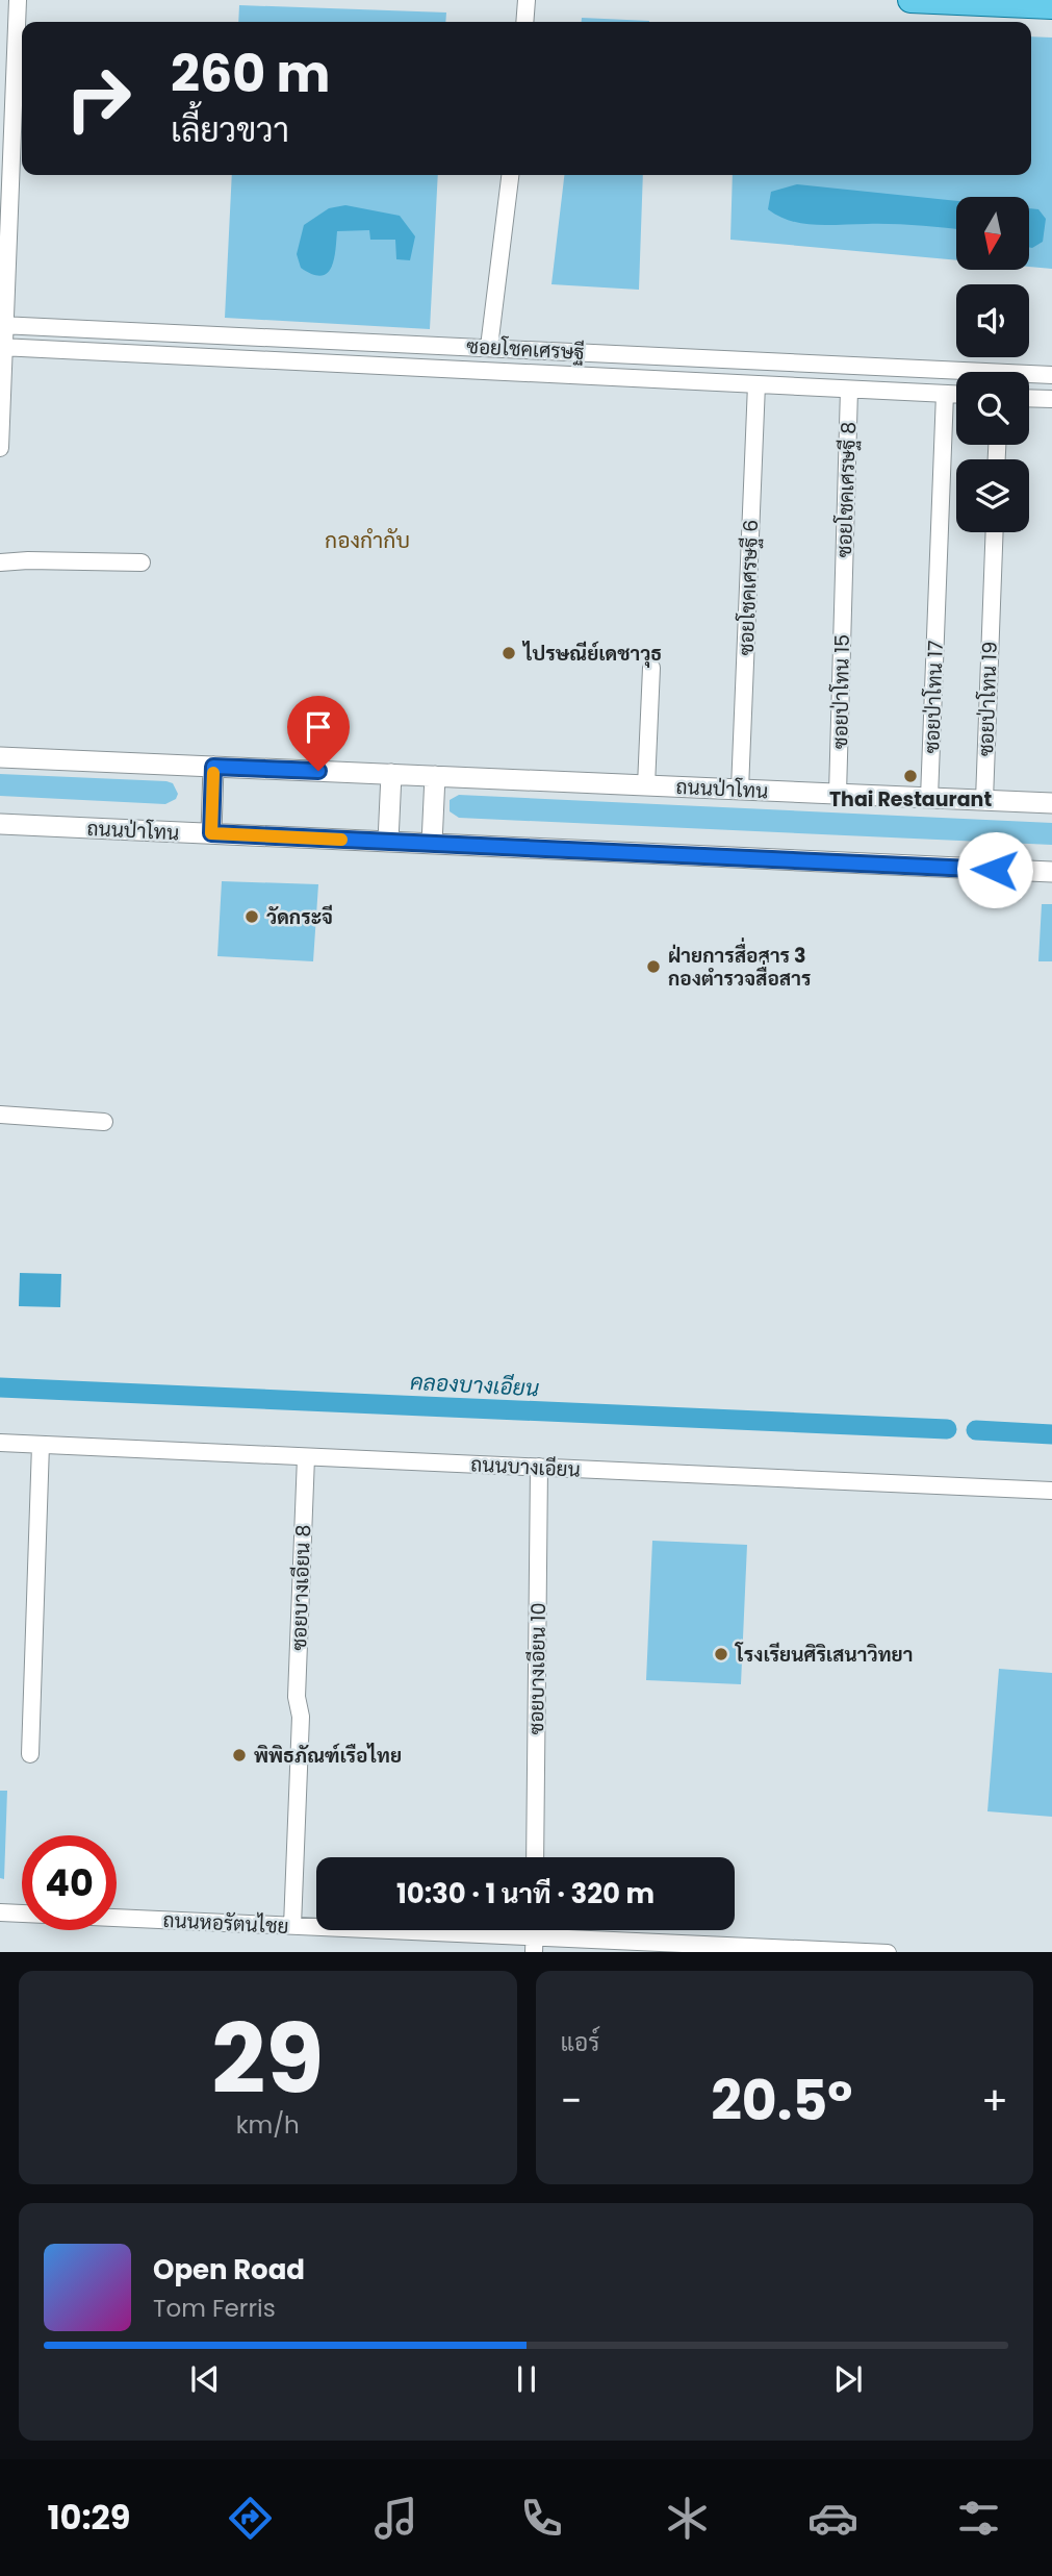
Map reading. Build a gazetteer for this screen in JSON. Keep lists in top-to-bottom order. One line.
{"streets":{"street":["ซอยโชคเศรษฐี","ซอยโชคเศรษฐี 8","ซอยโชคเศรษฐี 6","ซอยป่าโทน 15","ซอยป่าโทน 17","ซอยป่าโทน 19","ถนนป่าโทน","ถนนบางเอียน","ซอยบางเอียน 8","ซอยบางเอียน 10","ถนนหอรัตนไชย"]},"crossings":[["ซอยโชคเศรษฐี","ซอยโชคเศรษฐี 8"],["ซอยโชคเศรษฐี","ซอยโชคเศรษฐี 6"],["ซอยโชคเศรษฐี","ซอยป่าโทน 17"],["ซอยโชคเศรษฐี 8","ซอยป่าโทน 15"],["ซอยโชคเศรษฐี 6","ถนนป่าโทน"],["ซอยป่าโทน 15","ถนนป่าโทน"],["ซอยป่าโทน 17","ถนนป่าโทน"],["ซอยป่าโทน 19","ถนนป่าโทน"],["ถนนบางเอียน","ซอยบางเอียน 8"],["ถนนบางเอียน","ซอยบางเอียน 10"],["ซอยบางเอียน 8","ถนนหอรัตนไชย"]],"districts":["กองกำกับ"],"water":["คลองบางเอียน"],"places":["ไปรษณีย์เดชาวุธ","Thai Restaurant","วัดกระจี","ฝ่ายการสื่อสาร 3 กองตำรวจสื่อสาร","โรงเรียนศิริเสนาวิทยา","พิพิธภัณฑ์เรือไทย"],"north":"bottom","page":{"turn":["260 m","เลี้ยวขวา"],"limit":"40","trip":"10:30 · 1 นาที · 320 m","tile":[["29","km/h"],"แอร์"],"heat":["−","20.5°","+"],"song":["Open Road","Tom Ferris"],"tabs":"10:29"}}
